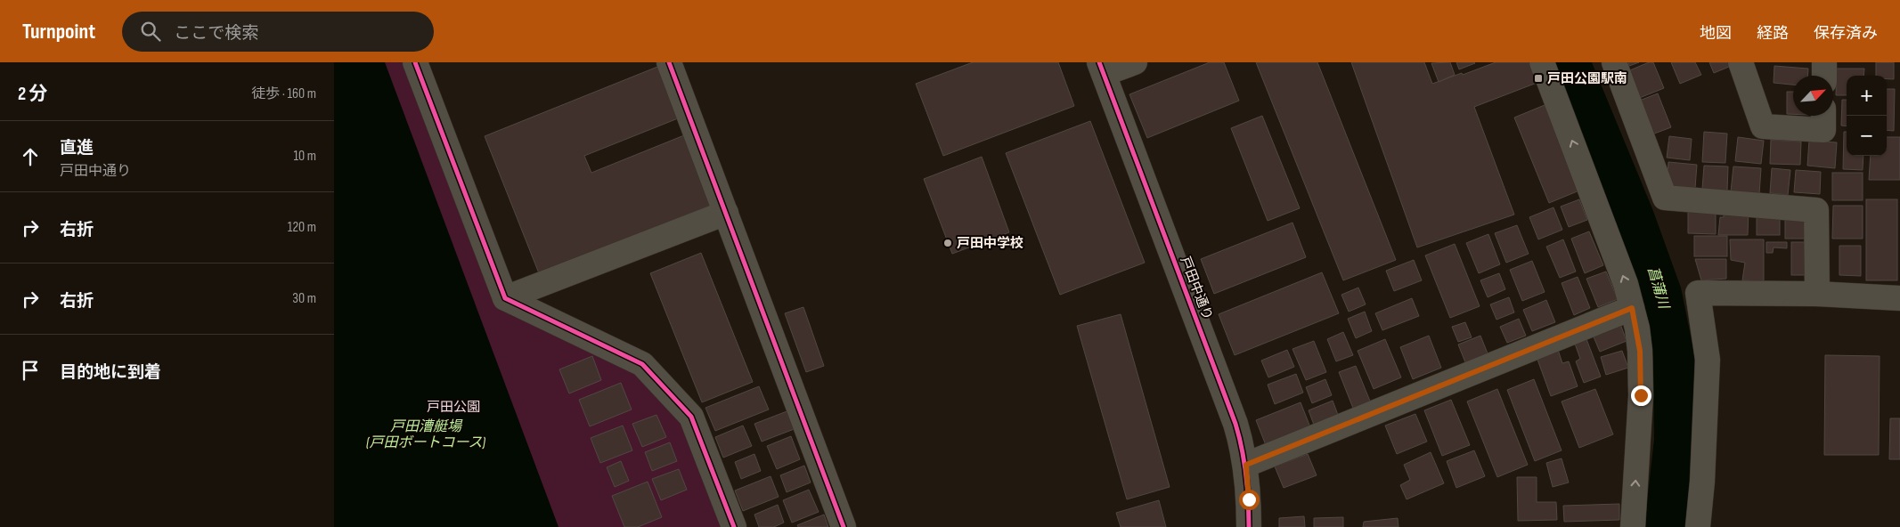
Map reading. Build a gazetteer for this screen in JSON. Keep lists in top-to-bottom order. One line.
{"streets":{"street":["戸田中通り"]},"water":["菖蒲川","戸田漕艇場 (戸田ボートコース)"],"parks":["戸田公園"],"places":{"transit":["戸田公園駅南"],"other":["戸田中学校"]},"north":"top right","page":{"header":"Turnpoint","search":"ここで検索","nav":["地図","経路","保存済み"],"heading":["2 分","徒歩 · 160 m"],"map_buttons":["+","−"],"list":[["直進","戸田中通り","10 m"],["右折","120 m"],["右折","30 m"],"目的地に到着"]}}
